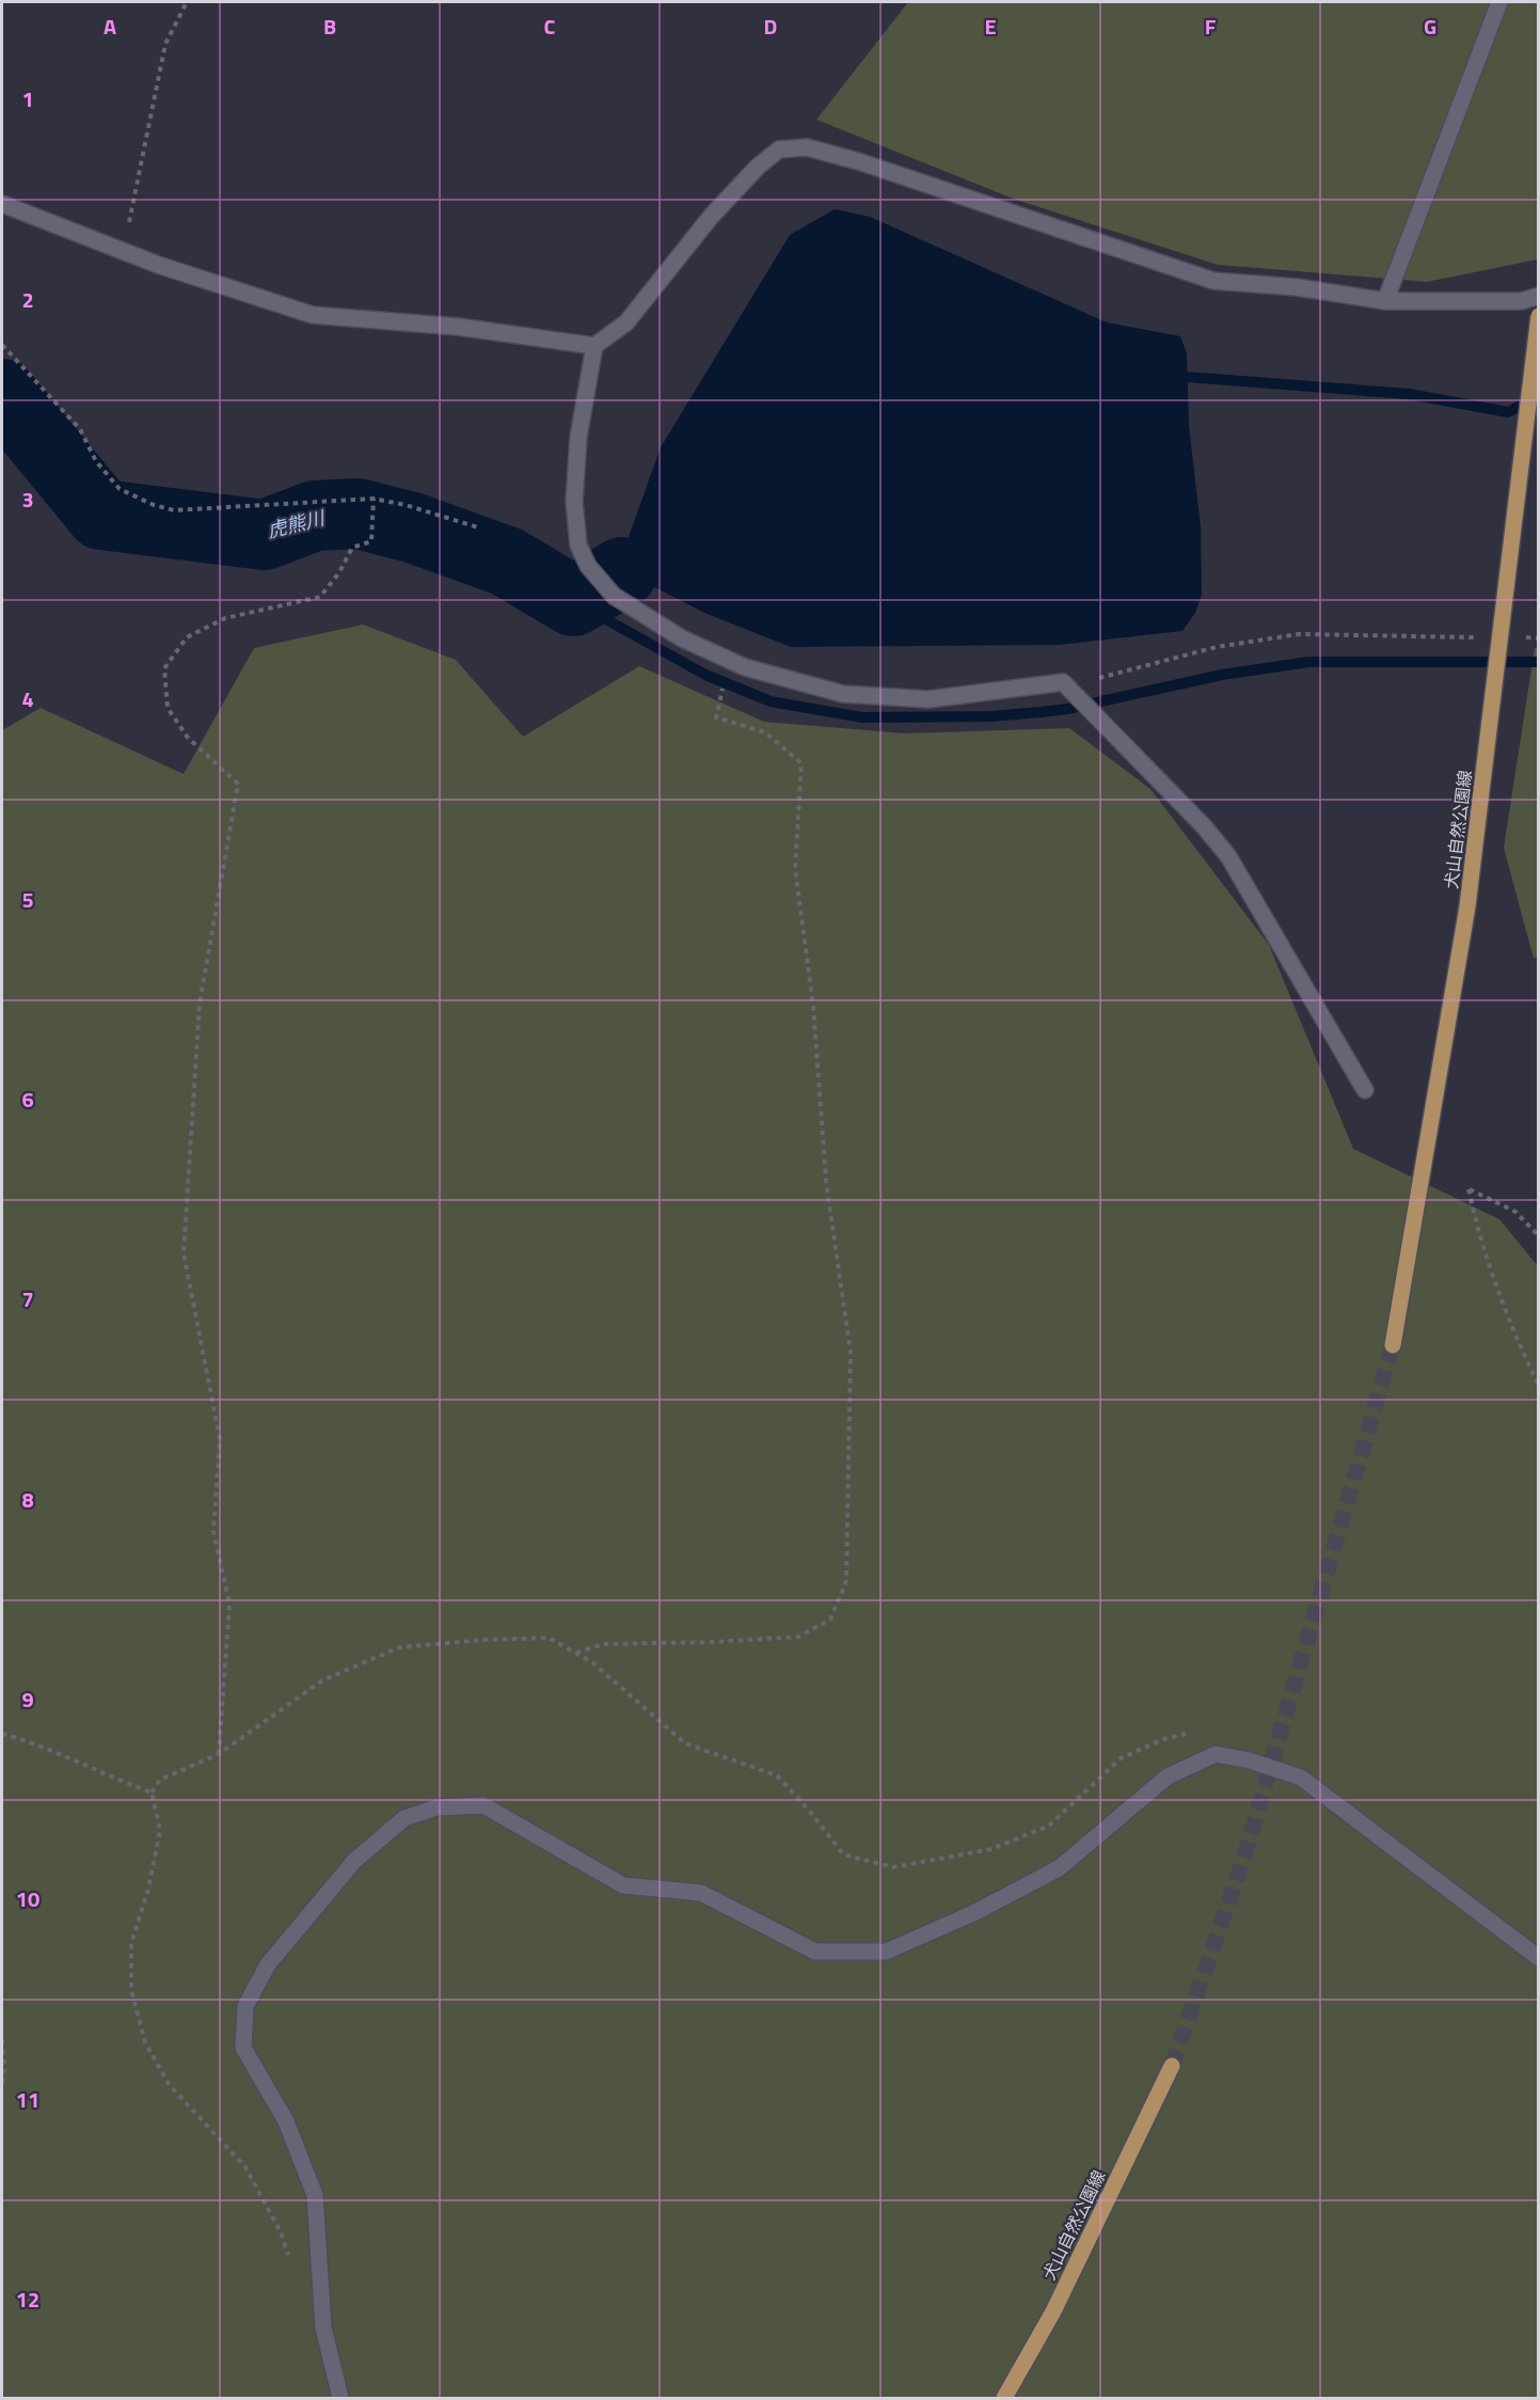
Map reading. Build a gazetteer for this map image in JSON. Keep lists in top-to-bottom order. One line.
{"streets":{"main road":["犬山自然公園線"]},"water":["虎熊川"],"grid":{"columns":["A","B","C","D","E","F","G"],"rows":["1","2","3","4","5","6","7","8","9","10","11","12"]}}
